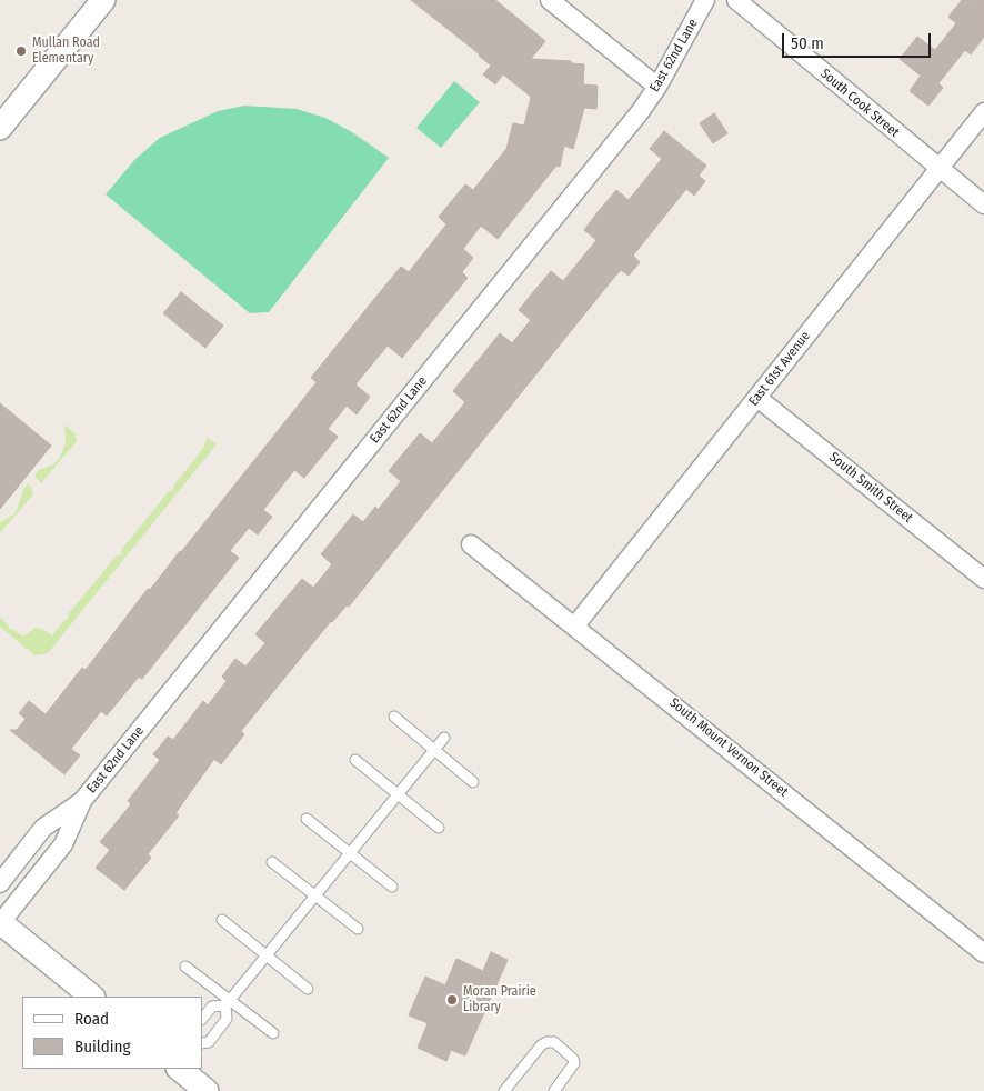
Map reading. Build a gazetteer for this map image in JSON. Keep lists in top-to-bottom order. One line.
{"streets":{"street":["East 62nd Lane","South Cook Street","East 61st Avenue","South Smith Street","South Mount Vernon Street"]},"crossings":[["South Cook Street","East 61st Avenue"],["East 61st Avenue","South Smith Street"],["East 61st Avenue","South Mount Vernon Street"]],"places":["Mullan Road Elementary","Moran Prairie Library"],"legend":["Road","Building"],"scale_bar":"50 m"}
